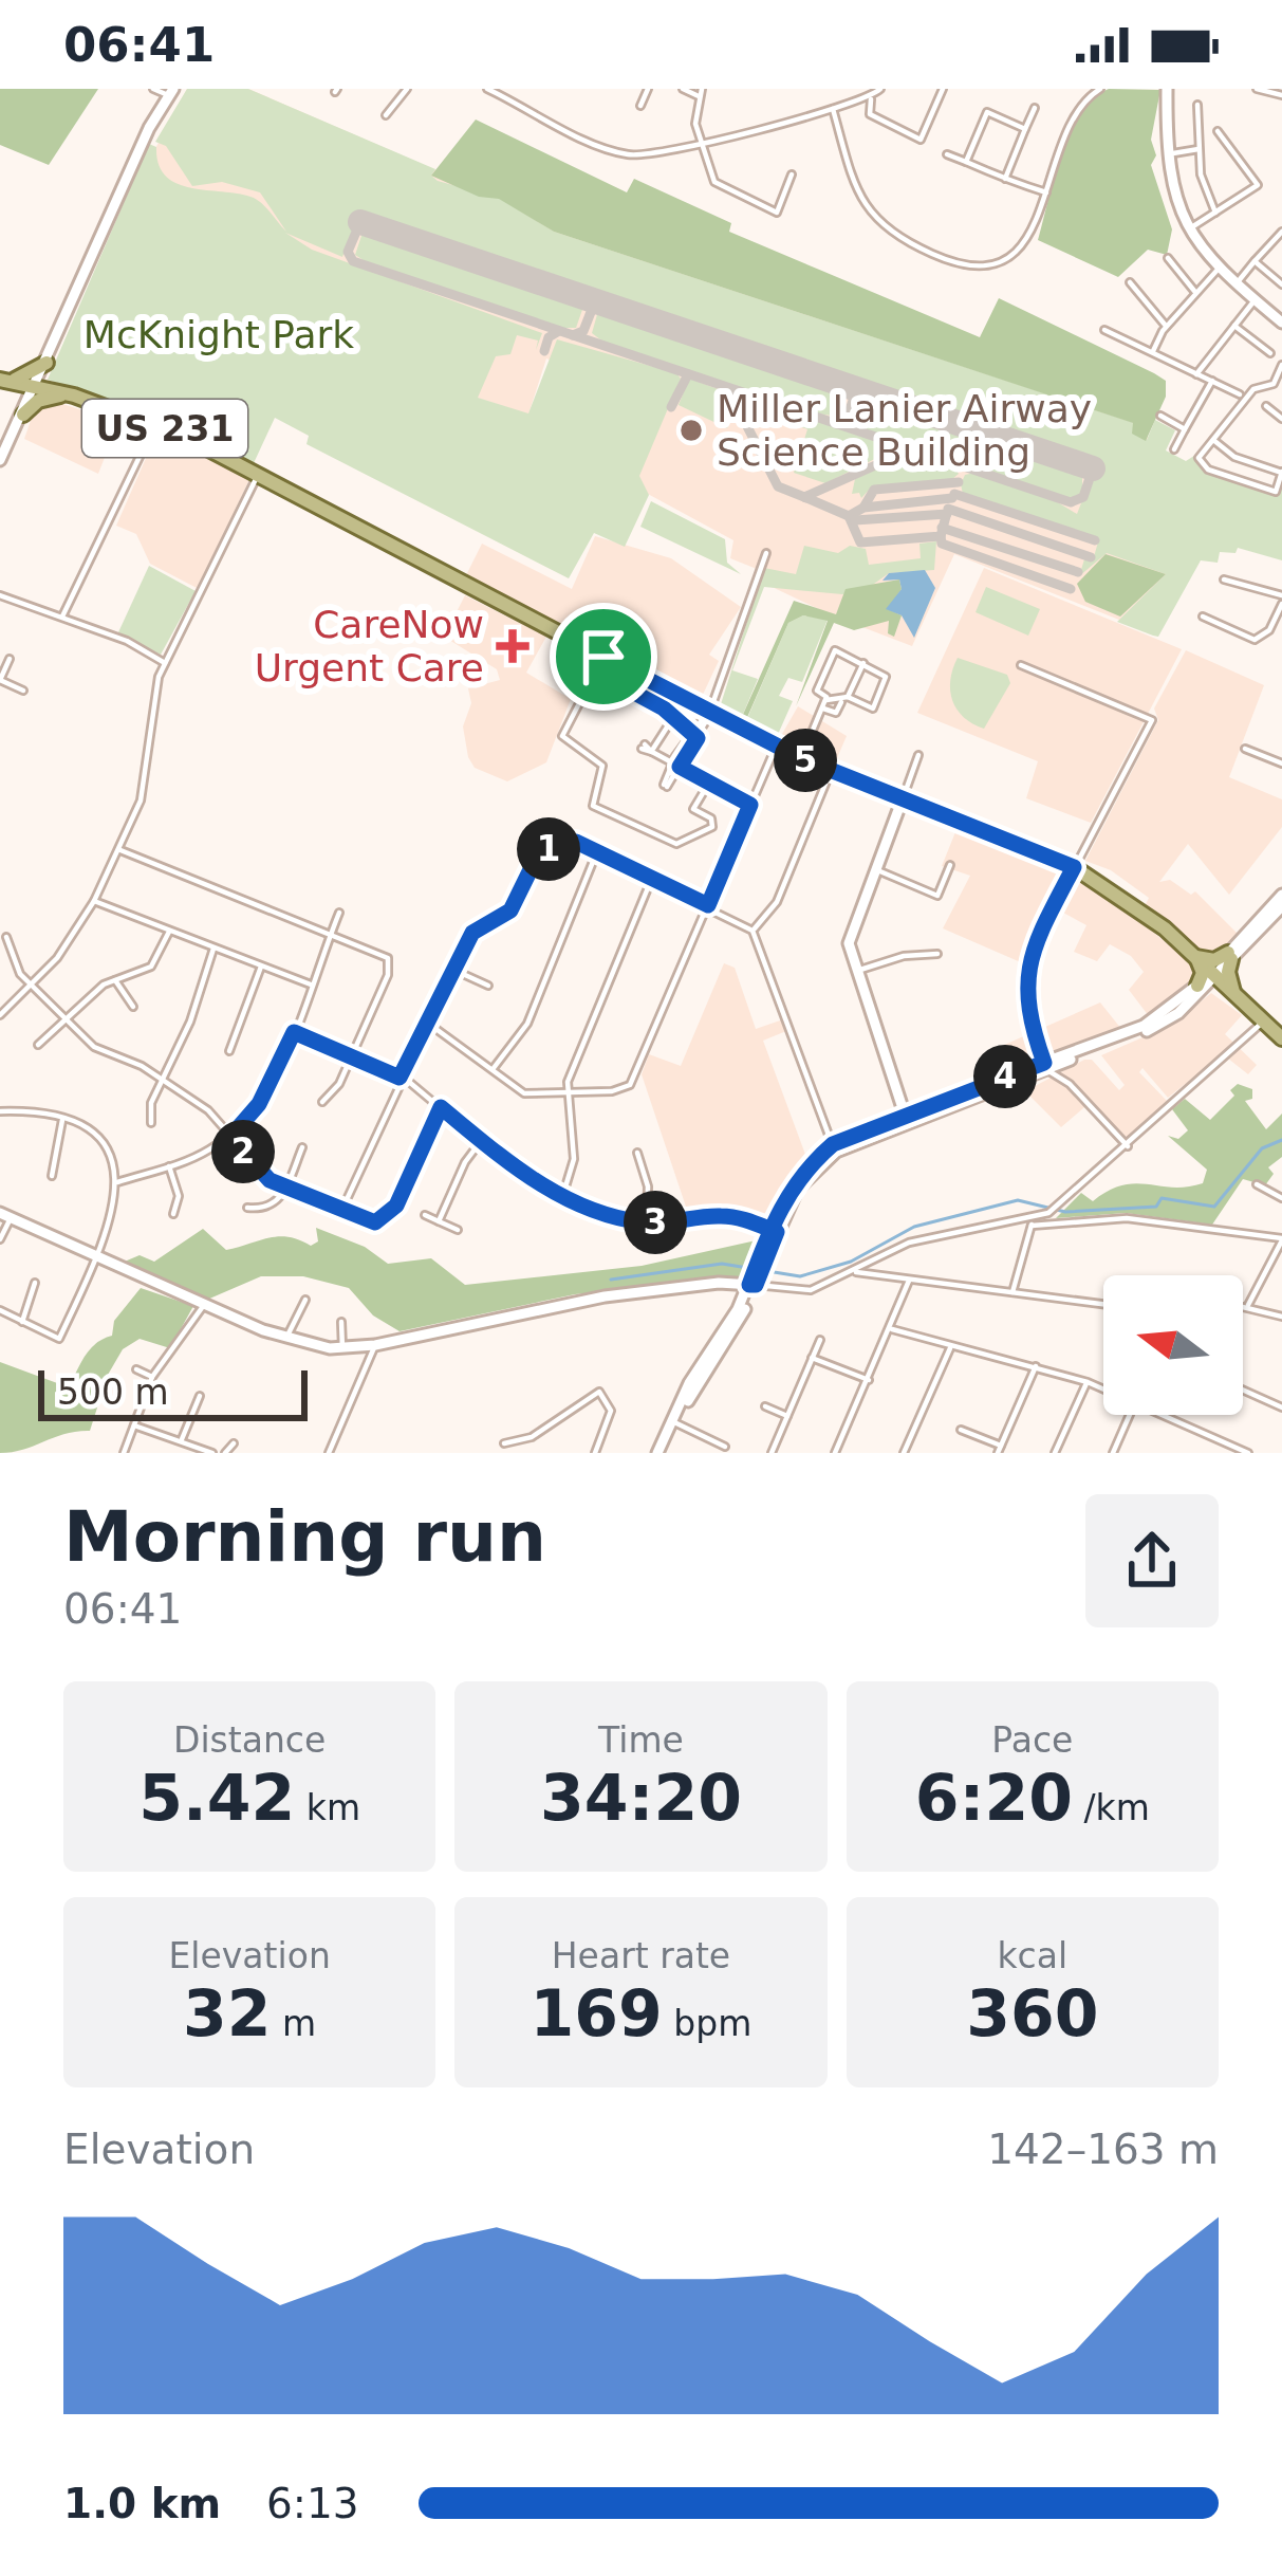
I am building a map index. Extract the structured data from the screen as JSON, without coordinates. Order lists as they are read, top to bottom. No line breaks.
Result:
{"streets":{"main road":["US 231"]},"parks":["McKnight Park"],"places":{"other":["Miller Lanier Airway Science Building"],"health":["CareNow Urgent Care"]},"scale_bar":"500 m","north":"left","page":{"status":"06:41","pins":["5","1","4","2","3"],"scale":"500 m","heading":["Morning run","06:41"],"stats":[["Distance","5.42 km"],["Time","34:20"],["Pace","6:20 /km"],["Elevation","32 m"],["Heart rate","169 bpm"],["kcal","360"]],"chart":["Elevation","142–163 m"],"list":[{"name":"1.0 km","note":"6:13"}]}}
